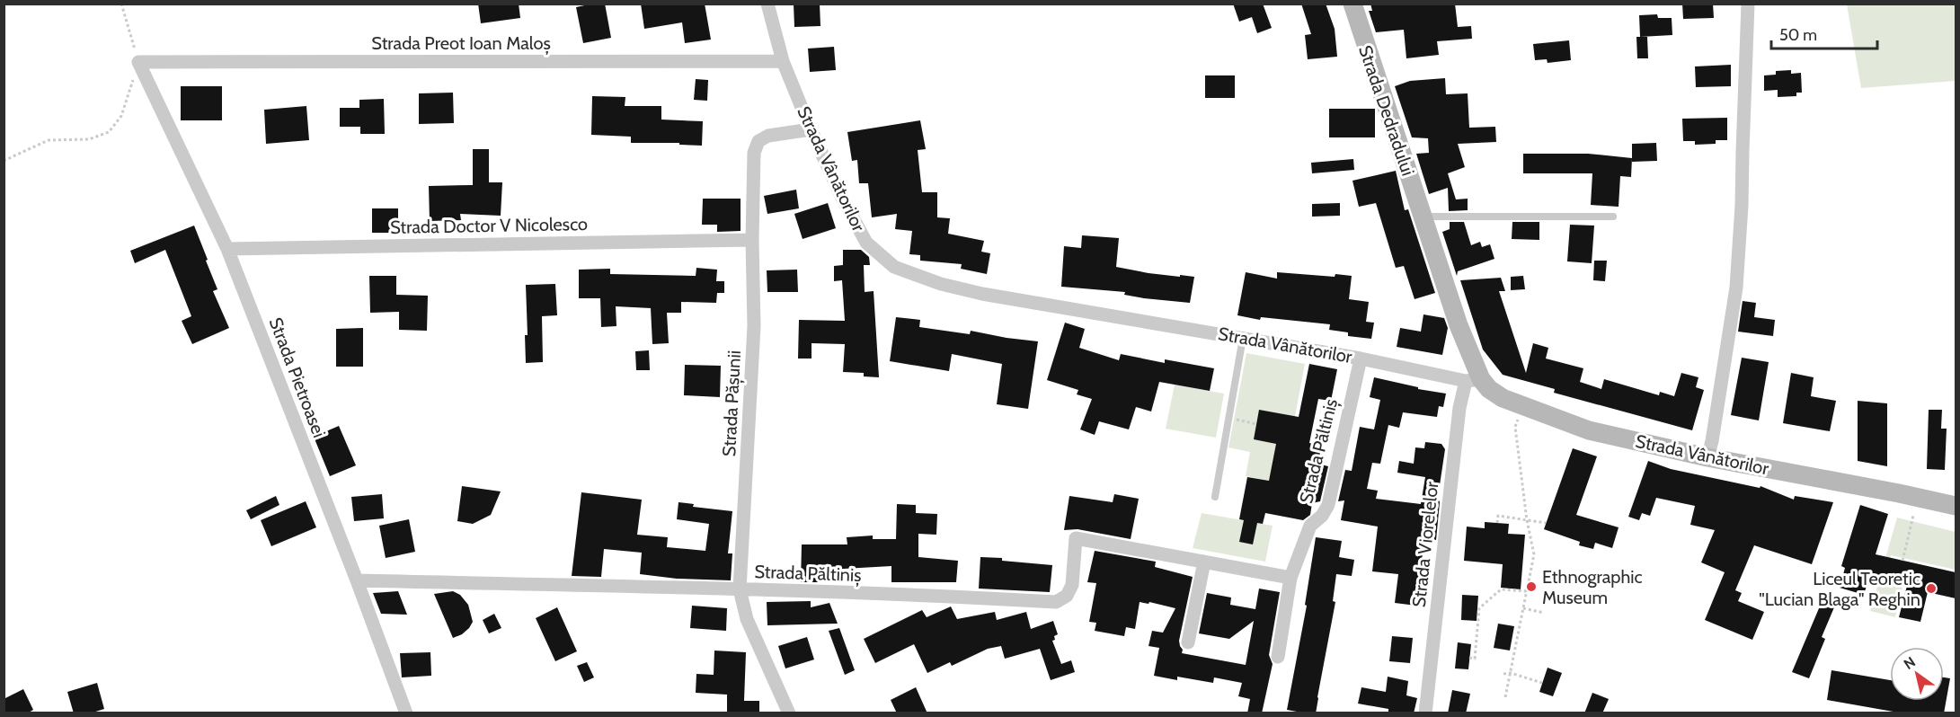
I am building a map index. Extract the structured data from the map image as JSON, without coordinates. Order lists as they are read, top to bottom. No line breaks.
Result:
{"streets":{"main road":["Strada Dedradului","Strada Vânătorilor"],"street":["Strada Preot Ioan Maloș","Strada Doctor V Nicolesco","Strada Pietroasei","Strada Pășunii","Strada Păltiniș","Strada Viorelelor"]},"crossings":[["Strada Preot Ioan Maloș","Strada Vânătorilor"],["Strada Preot Ioan Maloș","Strada Pietroasei"],["Strada Dedradului","Strada Vânătorilor"],["Strada Dedradului","Strada Viorelelor"],["Strada Vânătorilor","Strada Pășunii"],["Strada Vânătorilor","Strada Păltiniș"],["Strada Vânătorilor","Strada Viorelelor"],["Strada Doctor V Nicolesco","Strada Pietroasei"],["Strada Doctor V Nicolesco","Strada Pășunii"],["Strada Pietroasei","Strada Păltiniș"],["Strada Pășunii","Strada Păltiniș"]],"places":["Ethnographic Museum","Liceul Teoretic \"Lucian Blaga\" Reghin"],"scale_bar":"50 m","north":"top left"}
